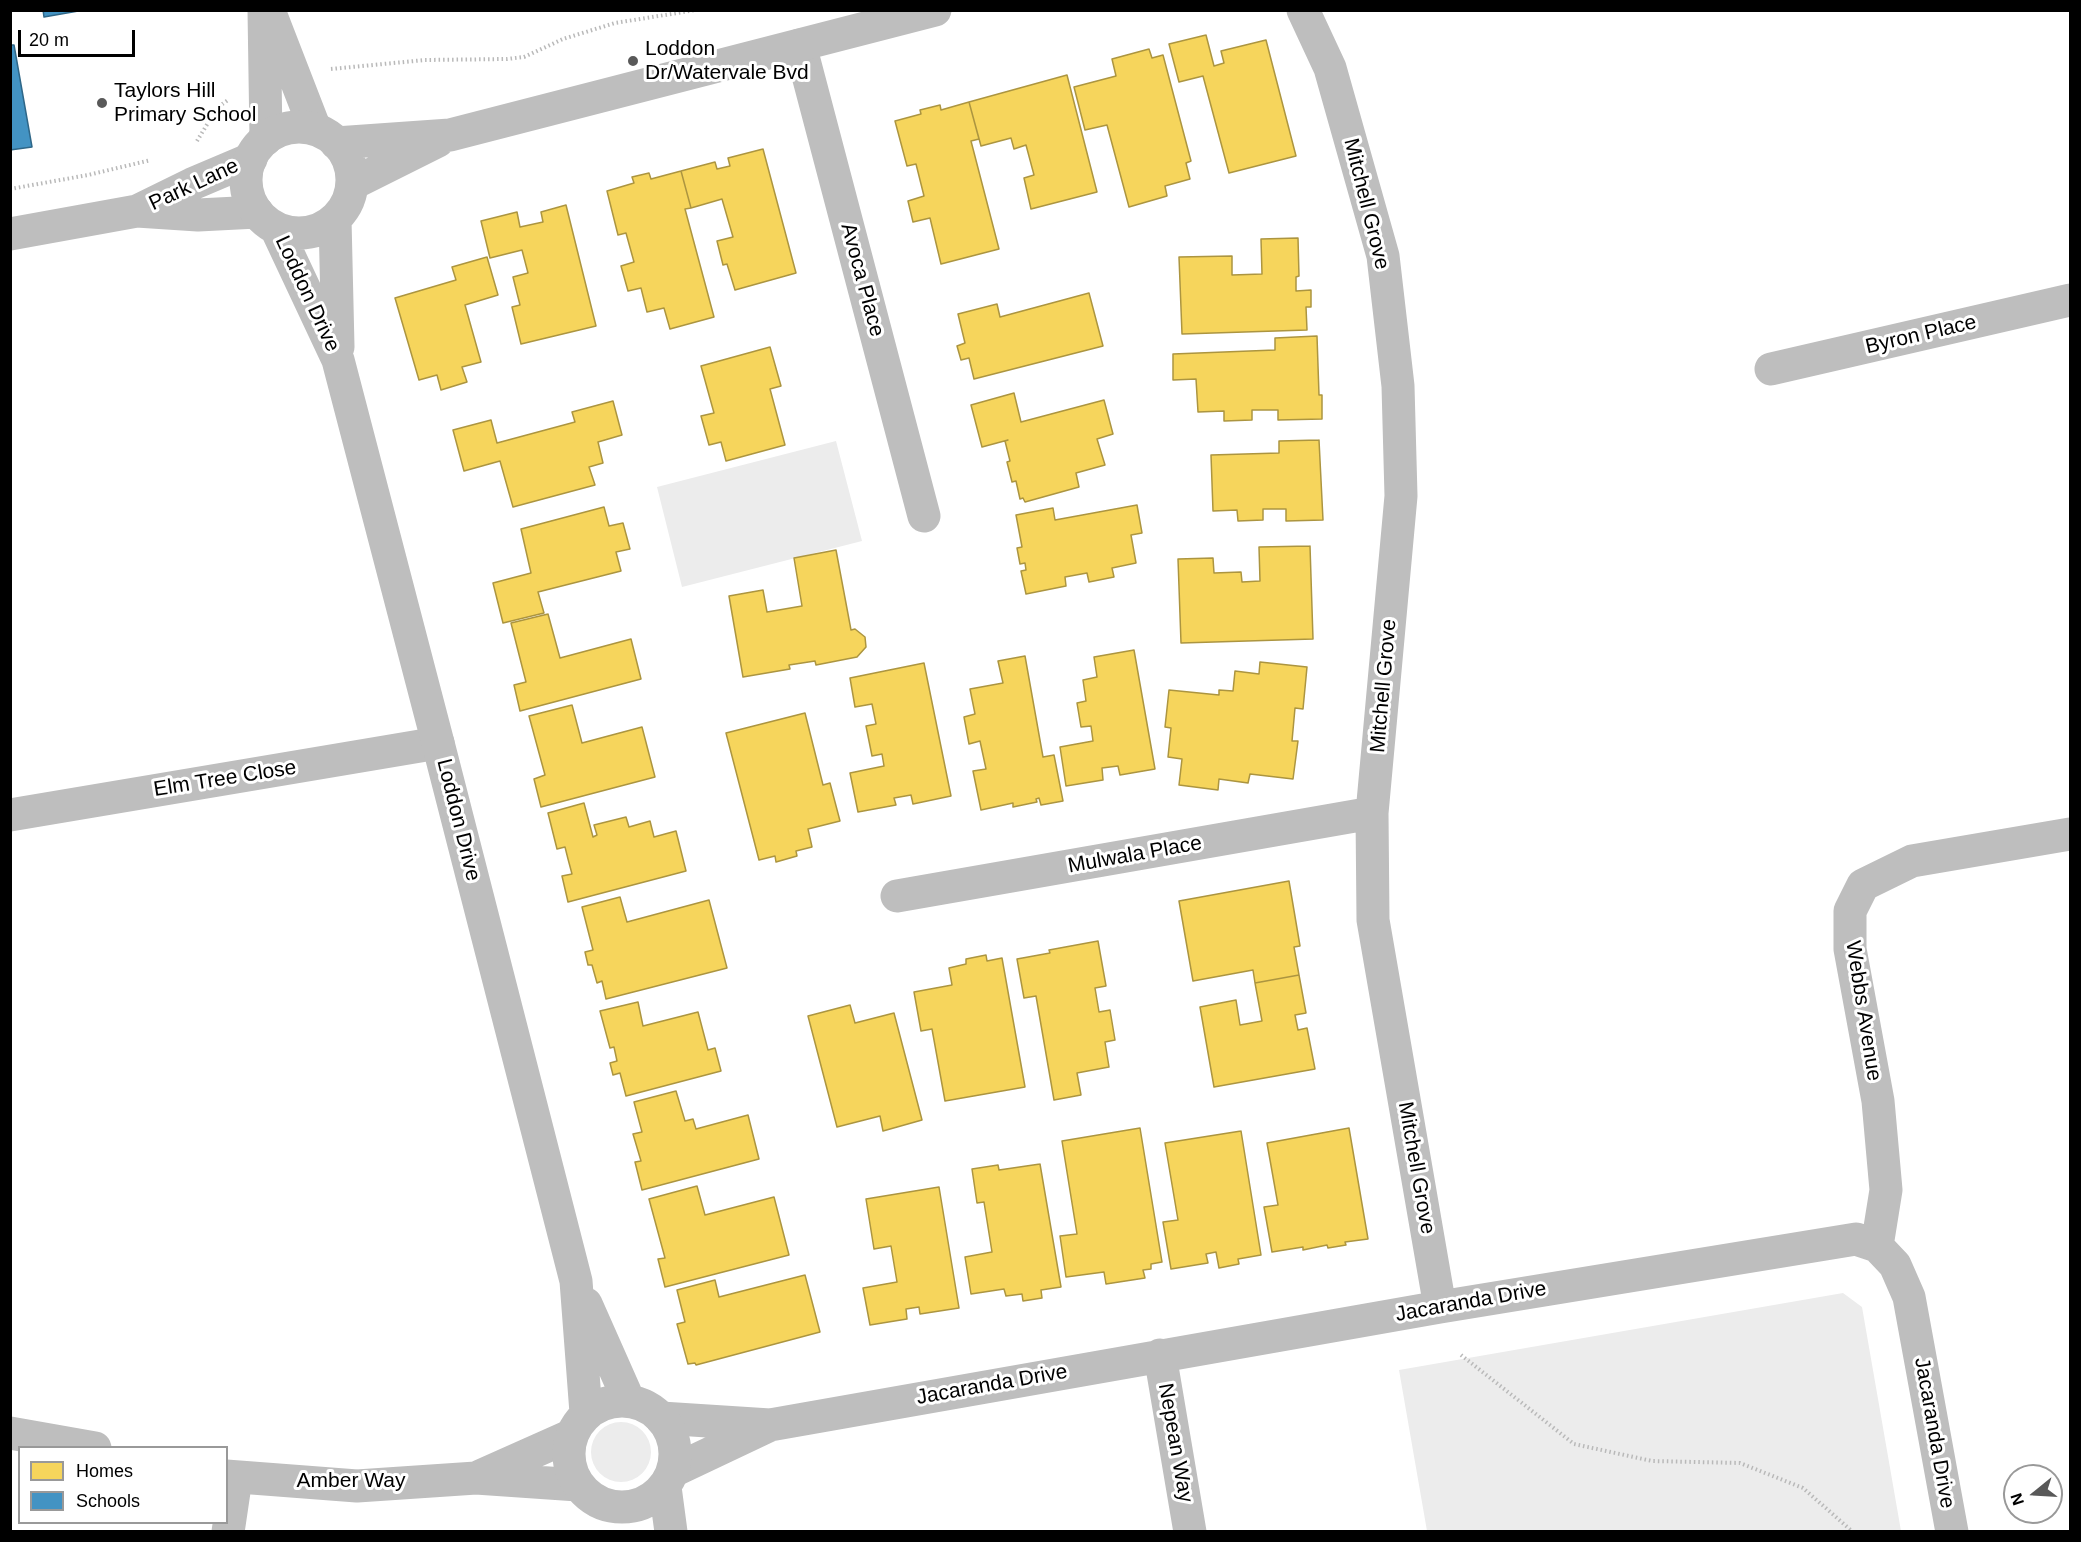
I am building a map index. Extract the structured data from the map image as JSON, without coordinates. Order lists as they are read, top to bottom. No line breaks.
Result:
{"streets":{"street":["Park Lane","Mitchell Grove","Avoca Place","Loddon Drive","Byron Place","Elm Tree Close","Mulwala Place","Webbs Avenue","Jacaranda Drive","Nepean Way","Amber Way"]},"crossings":[["Park Lane","Loddon Drive"],["Mitchell Grove","Mulwala Place"],["Mitchell Grove","Jacaranda Drive"],["Loddon Drive","Elm Tree Close"],["Loddon Drive","Jacaranda Drive"],["Loddon Drive","Amber Way"],["Webbs Avenue","Jacaranda Drive"],["Jacaranda Drive","Nepean Way"],["Jacaranda Drive","Amber Way"]],"places":["Loddon Dr/Watervale Bvd","Taylors Hill Primary School"],"legend":["Homes","Schools"],"scale_bar":"20 m","north":"left"}
